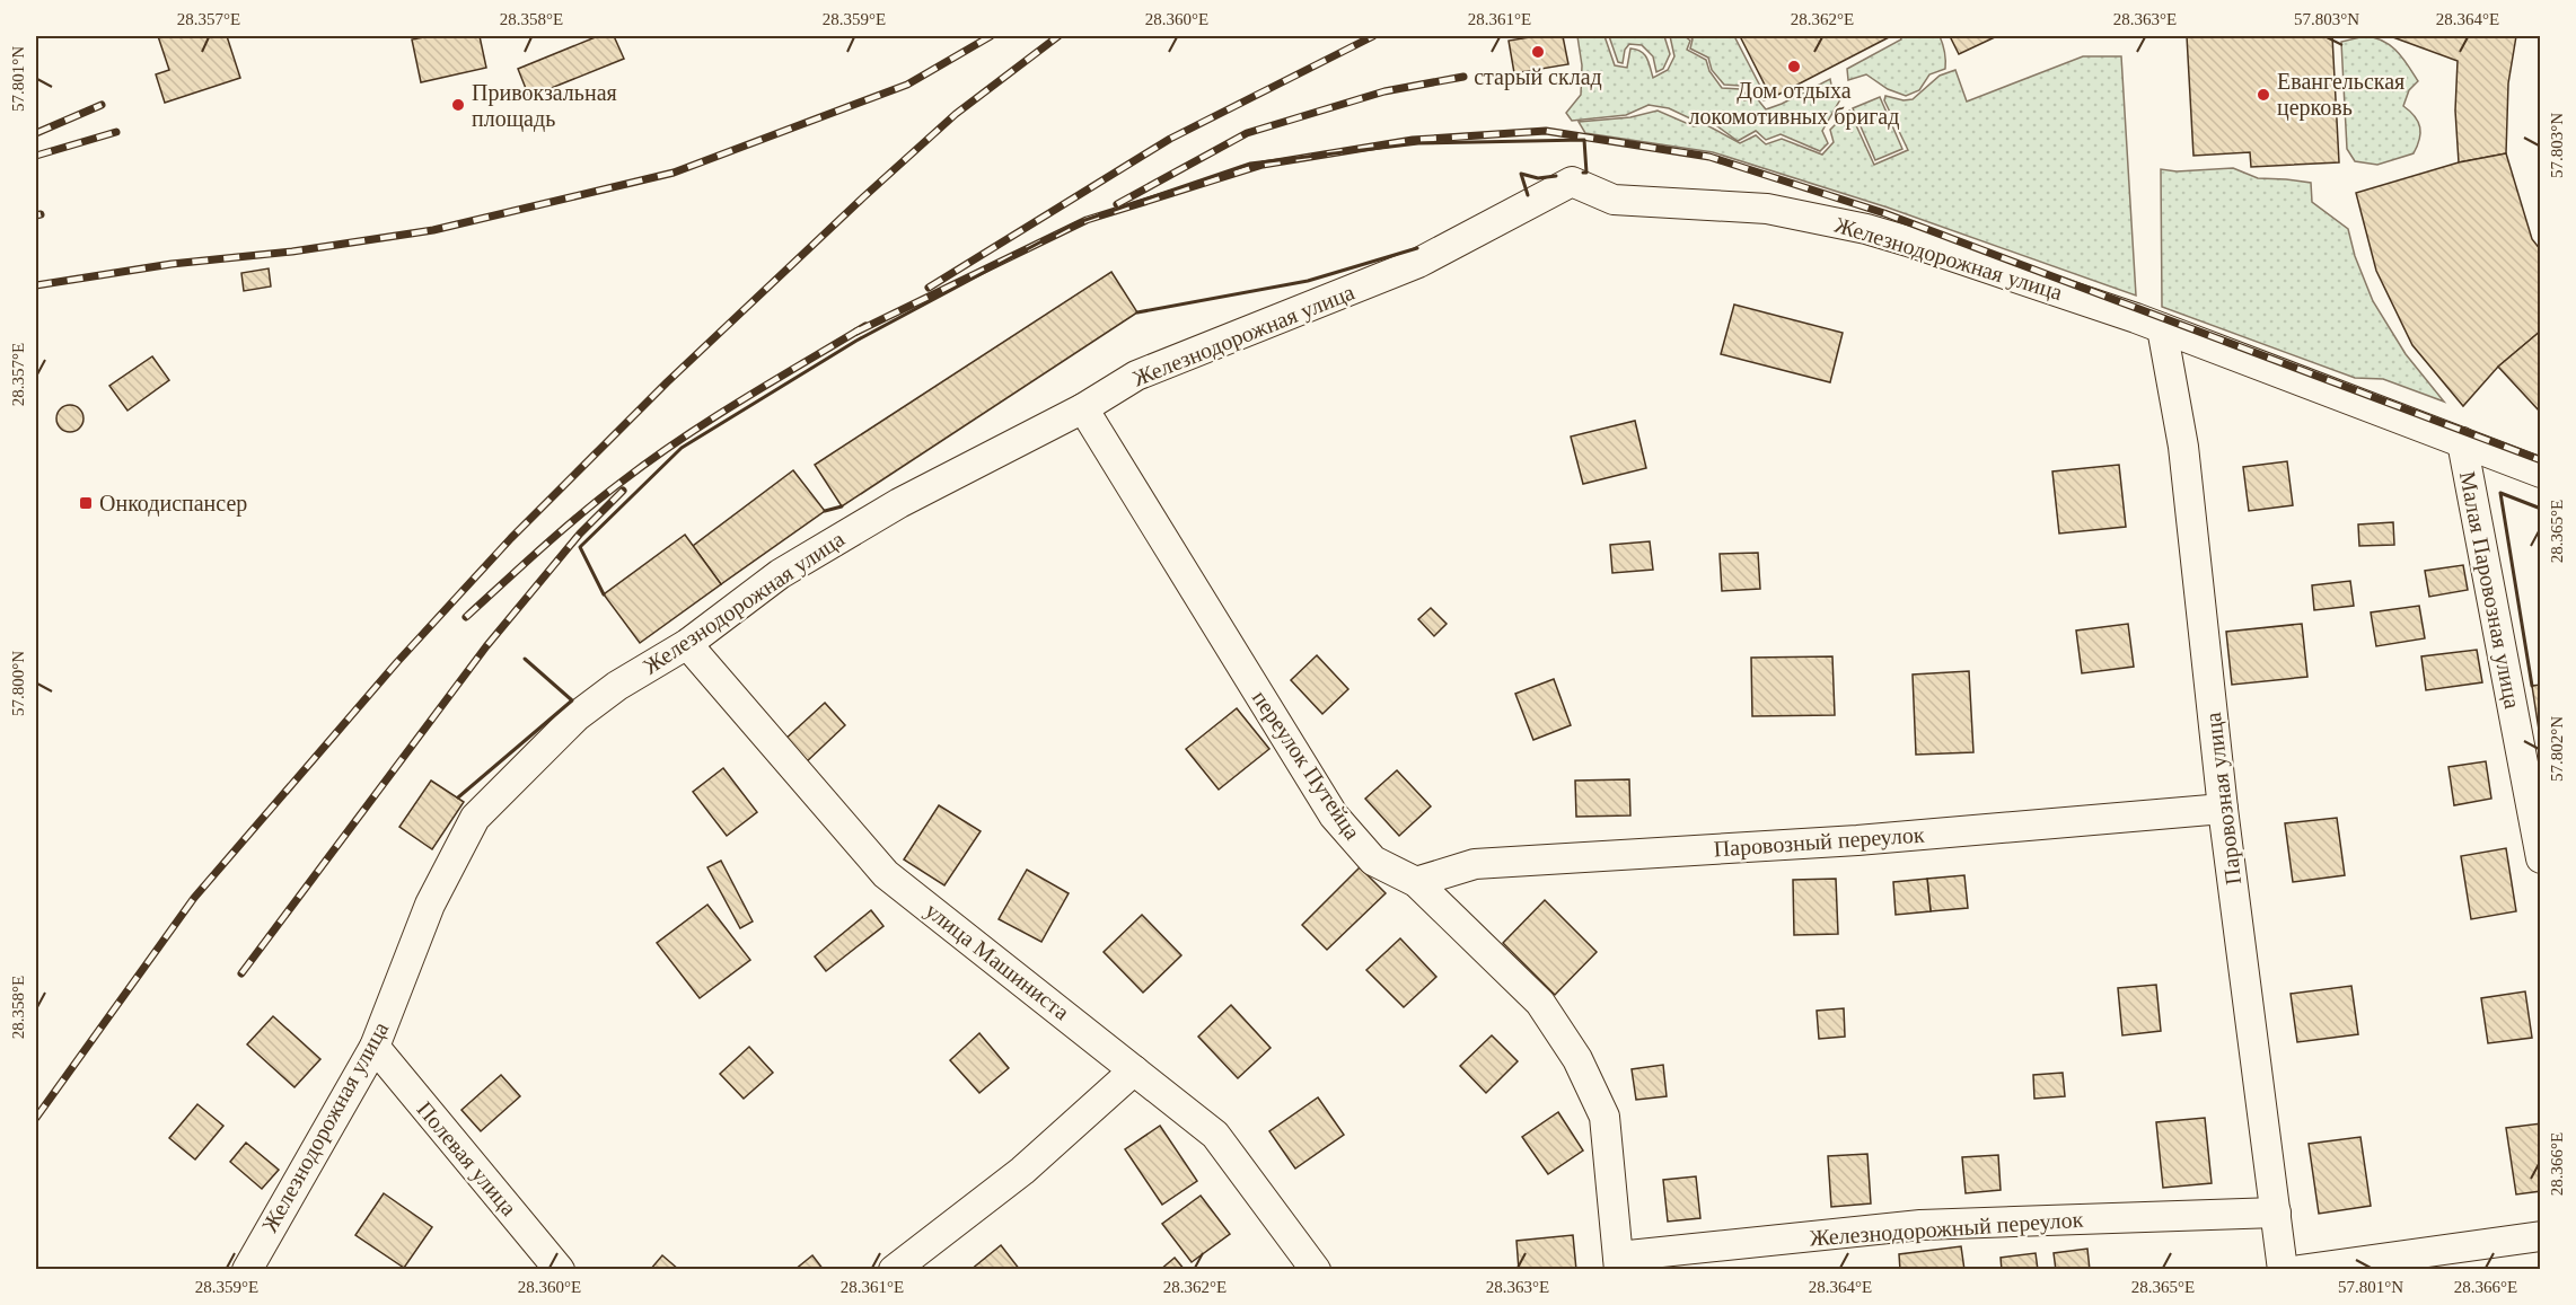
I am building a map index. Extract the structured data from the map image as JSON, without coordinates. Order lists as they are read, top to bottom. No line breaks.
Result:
{"streets":{"street":["Железнодорожная улица","Малая Паровозная улица","переулок Путейца","Паровозная улица","Паровозный переулок","улица Машиниста","Полевая улица","Железнодорожный переулок"]},"crossings":[["Железнодорожная улица","Малая Паровозная улица"],["Железнодорожная улица","переулок Путейца"],["Железнодорожная улица","Паровозная улица"],["Железнодорожная улица","улица Машиниста"],["Железнодорожная улица","Полевая улица"],["переулок Путейца","Паровозный переулок"],["переулок Путейца","Железнодорожный переулок"],["Паровозная улица","Паровозный переулок"],["Паровозная улица","Железнодорожный переулок"]],"places":{"other":["старый склад","Дом отдыха локомотивных бригад","Евангельская церковь","Привокзальная площадь"],"transit":["Онкодиспансер"]},"coordinates":["28.357°E","28.358°E","28.359°E","28.360°E","28.361°E","28.362°E","28.363°E","57.803°N","28.364°E","57.801°N","28.365°E","57.800°N","57.802°N","28.366°E"]}
